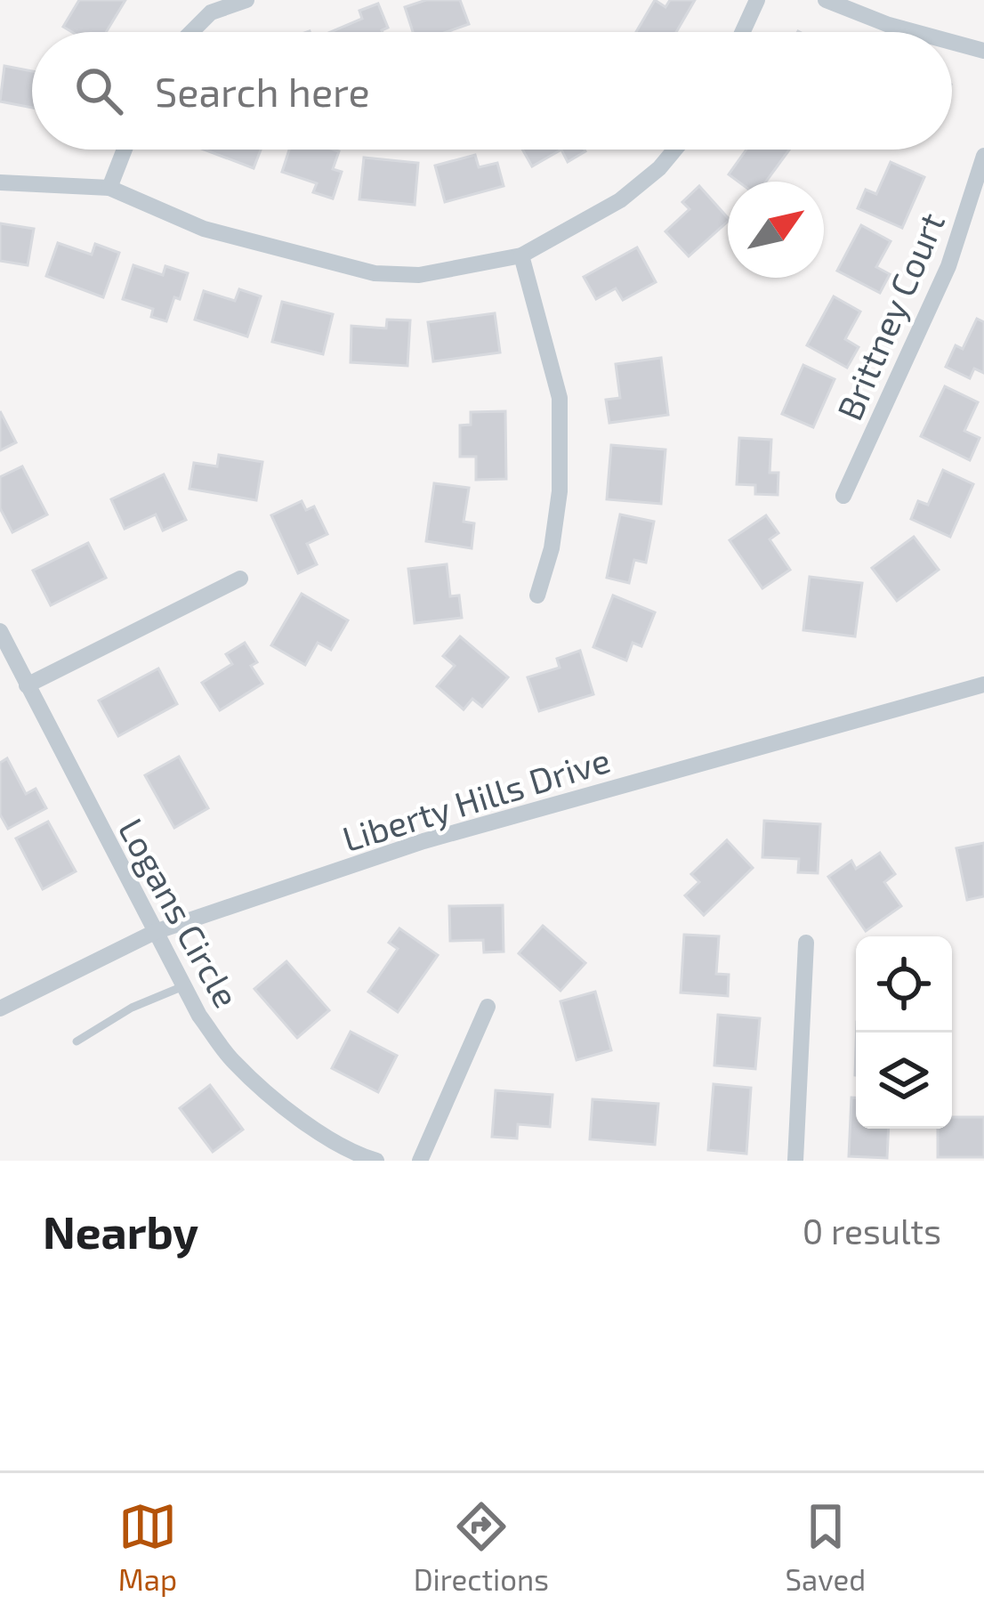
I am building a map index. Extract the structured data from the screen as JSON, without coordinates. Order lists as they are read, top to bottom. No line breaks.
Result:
{"streets":{"street":["Brittney Court","Liberty Hills Drive","Logans Circle"]},"crossings":[["Liberty Hills Drive","Logans Circle"]],"north":"top right","page":{"search":"Search here","heading":["Nearby","0 results"],"nav":["Map","Directions","Saved"]}}
